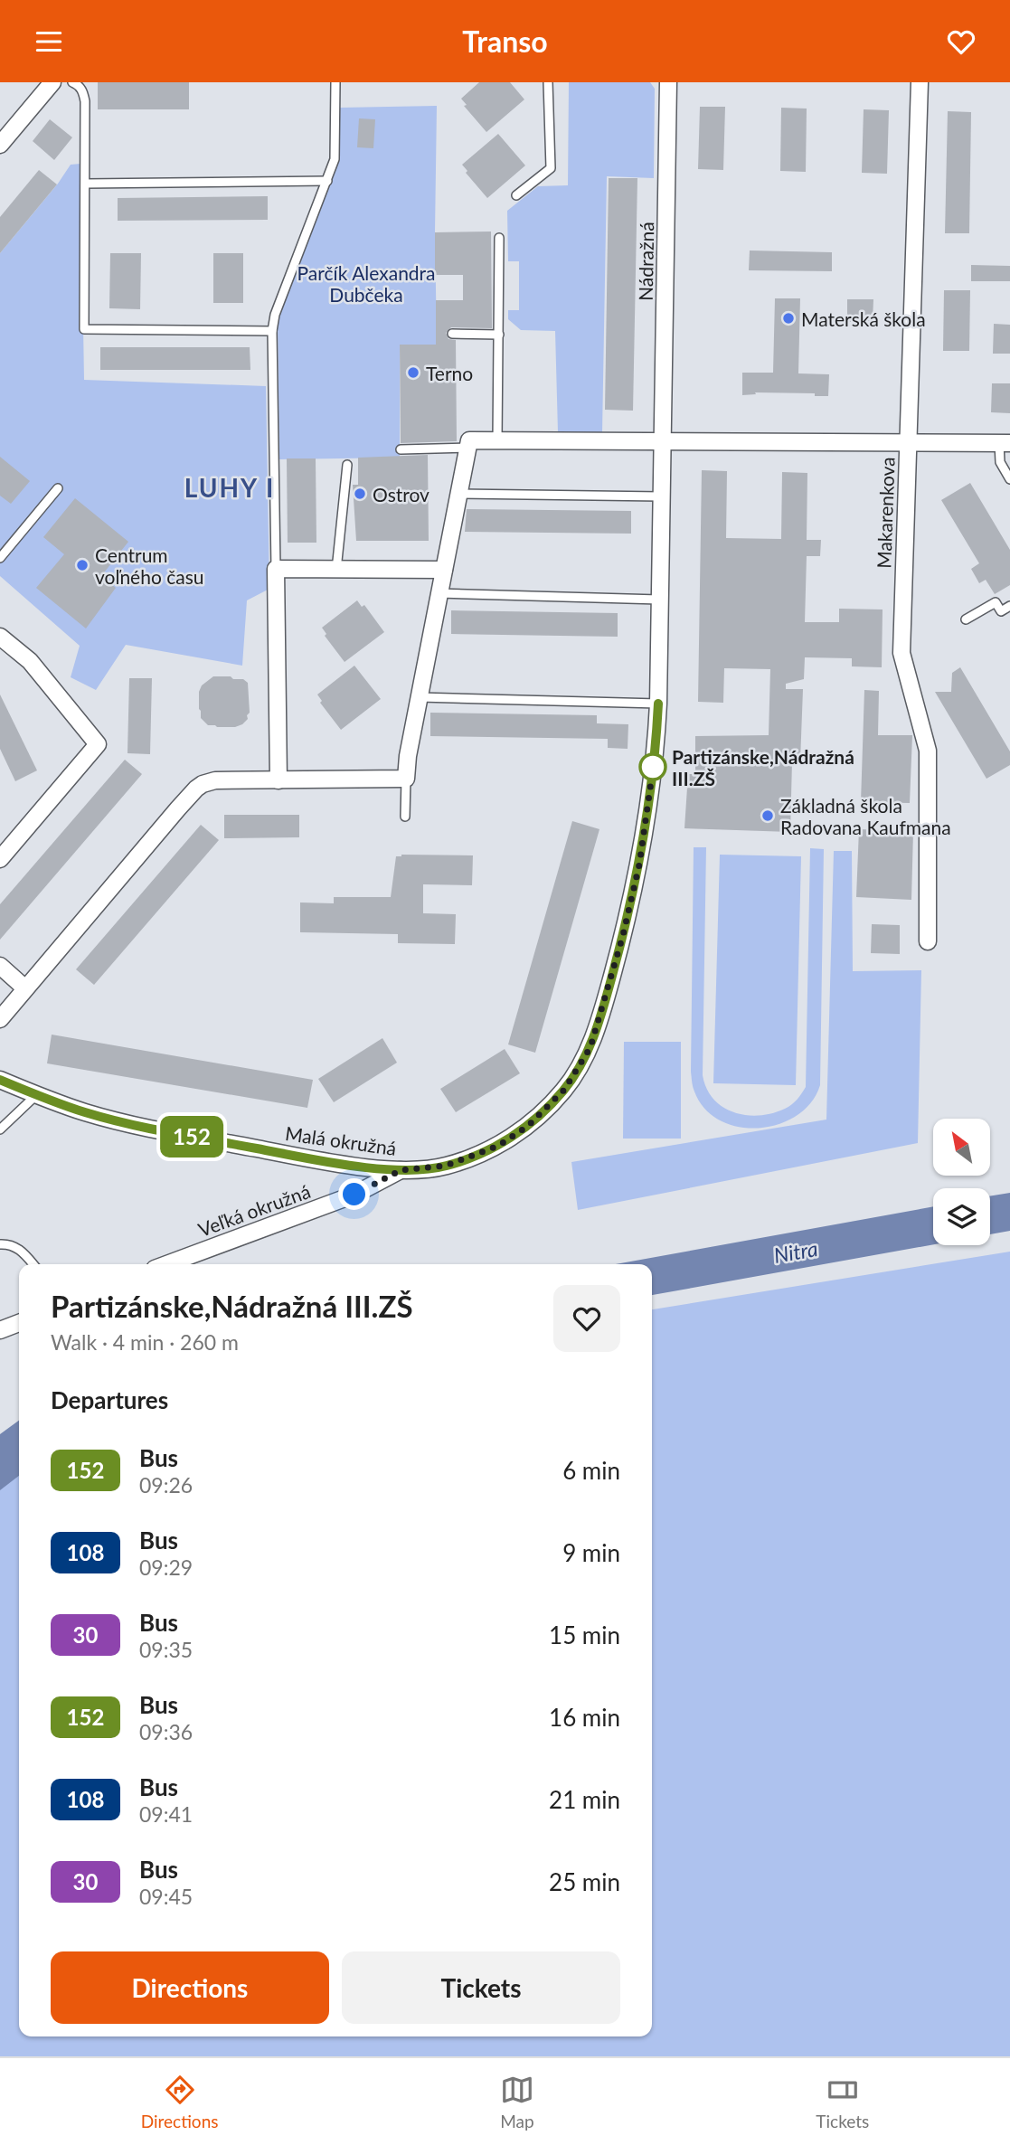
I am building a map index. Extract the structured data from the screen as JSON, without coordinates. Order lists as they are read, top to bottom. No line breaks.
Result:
{"streets":{"street":["Nádražná","Makarenkova","Malá okružná","Veľká okružná"]},"crossings":[["Nádražná","Malá okružná"],["Malá okružná","Veľká okružná"]],"districts":["LUHY I"],"water":["Nitra"],"parks":["Parčík Alexandra Dubčeka"],"places":["Materská škola","Terno","Ostrov","Centrum voľného času","Partizánske,Nádražná III.ZŠ","Základná škola Radovana Kaufmana"],"lines":["bus line 152"],"north":"top left","page":{"header":"Transo","on_map":"152","heading":[["Partizánske,Nádražná III.ZŠ","Walk · 4 min · 260 m"],"Departures"],"list":[{"mark":"152","name":"Bus","note":"09:26","value":"6 min"},{"mark":"108","name":"Bus","note":"09:29","value":"9 min"},{"mark":"30","name":"Bus","note":"09:35","value":"15 min"},{"mark":"152","name":"Bus","note":"09:36","value":"16 min"},{"mark":"108","name":"Bus","note":"09:41","value":"21 min"},{"mark":"30","name":"Bus","note":"09:45","value":"25 min"}],"buttons":["Directions","Tickets"],"tabs":["Directions","Map","Tickets"]}}
